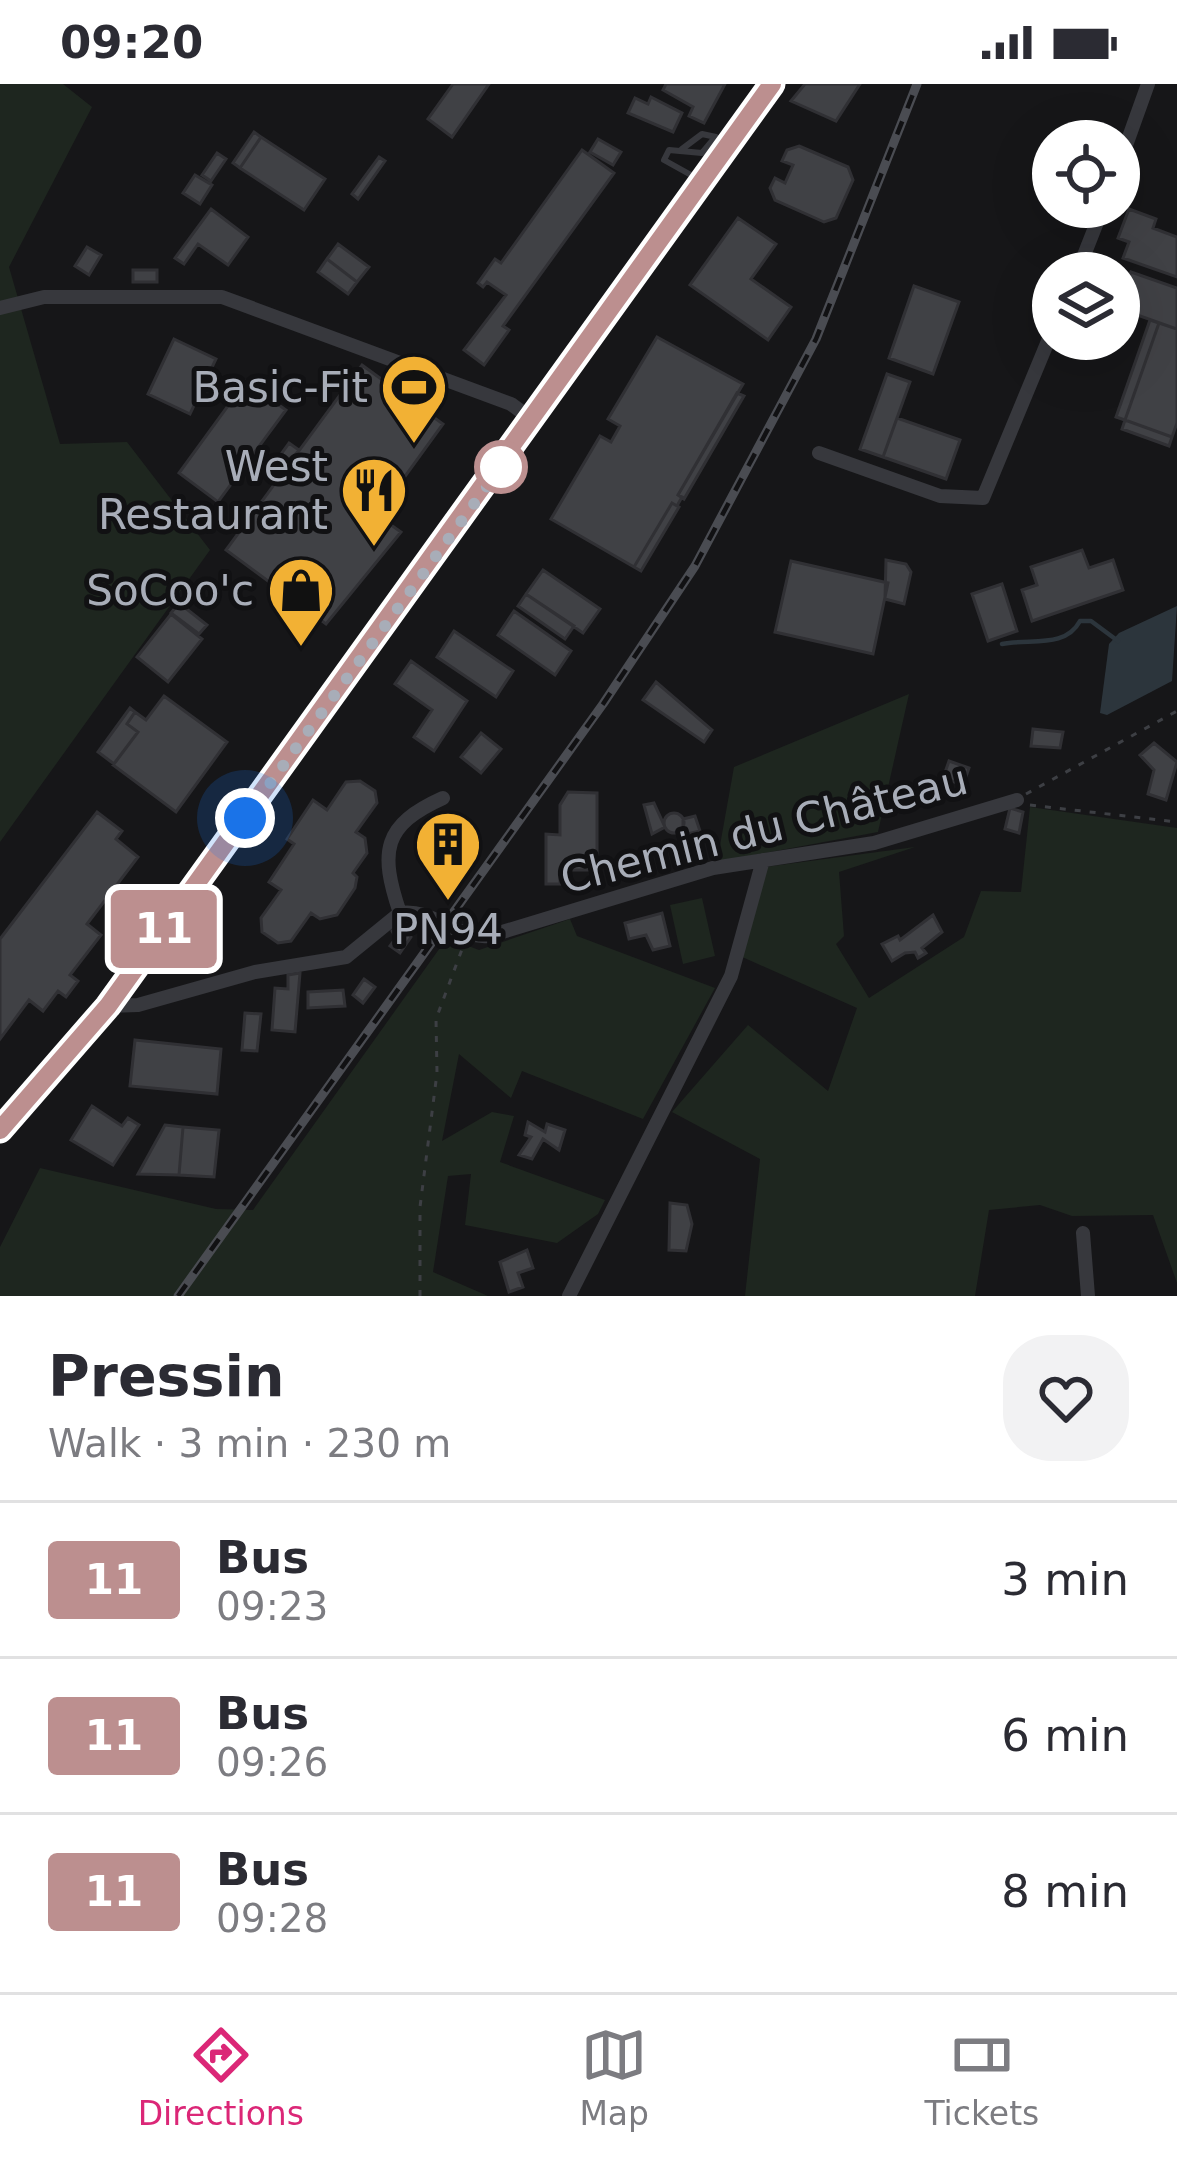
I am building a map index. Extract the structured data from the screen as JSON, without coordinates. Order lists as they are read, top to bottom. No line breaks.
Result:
{"streets":{"street":["Chemin du Château"]},"places":{"sports":["Basic-Fit"],"restaurant":["West Restaurant"],"shop":["SoCoo'c"],"building":["PN94"]},"lines":["bus line 11"],"page":{"status":"09:20","on_map":"11","heading":["Pressin","Walk · 3 min · 230 m"],"list":[{"mark":"11","name":"Bus","note":"09:23","value":"3 min"},{"mark":"11","name":"Bus","note":"09:26","value":"6 min"},{"mark":"11","name":"Bus","note":"09:28","value":"8 min"}],"tabs":["Directions","Map","Tickets"]}}
